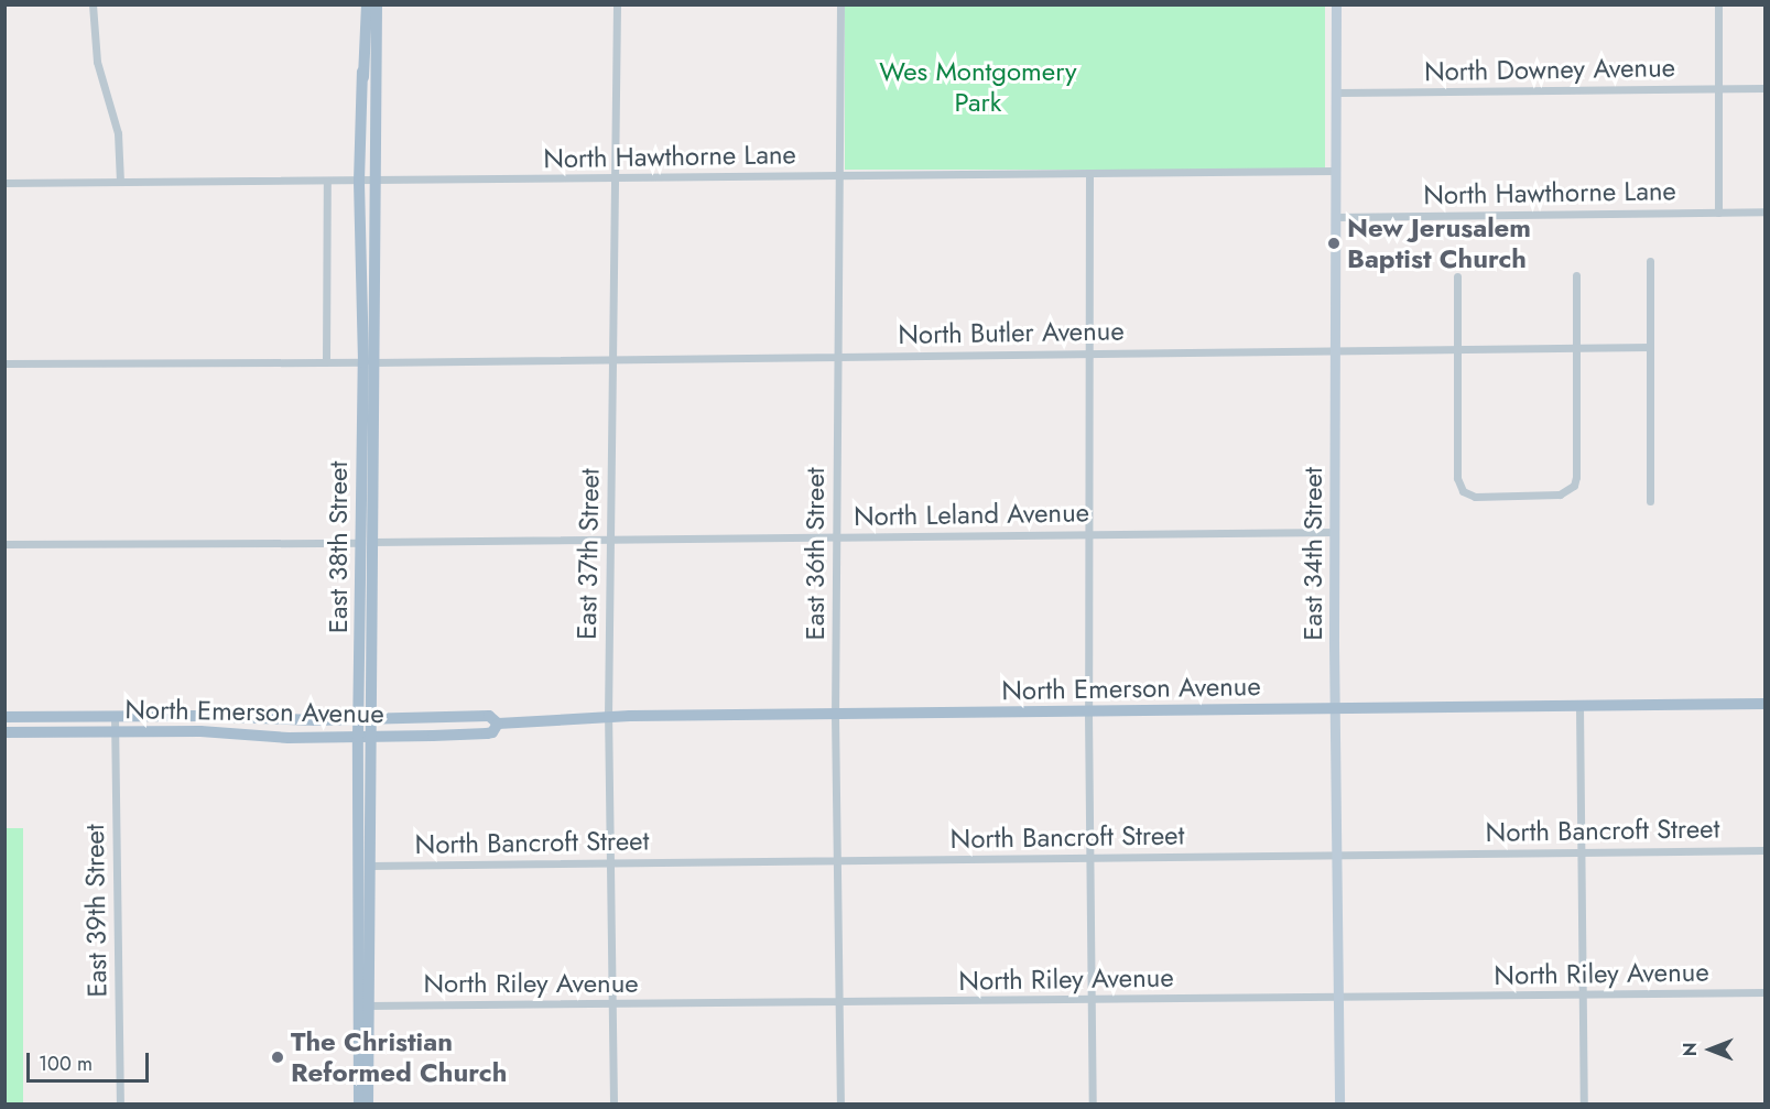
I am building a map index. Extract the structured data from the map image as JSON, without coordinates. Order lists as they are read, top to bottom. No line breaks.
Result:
{"streets":{"main road":["East 38th Street","East 34th Street","North Emerson Avenue"],"street":["North Downey Avenue","North Hawthorne Lane","North Butler Avenue","North Leland Avenue","East 37th Street","East 36th Street","North Bancroft Street","East 39th Street","North Riley Avenue"]},"crossings":[["North Downey Avenue","East 34th Street"],["North Hawthorne Lane","East 38th Street"],["North Hawthorne Lane","East 37th Street"],["North Hawthorne Lane","East 36th Street"],["North Hawthorne Lane","East 34th Street"],["North Butler Avenue","East 38th Street"],["North Butler Avenue","East 37th Street"],["North Butler Avenue","East 36th Street"],["North Butler Avenue","East 34th Street"],["North Leland Avenue","East 38th Street"],["North Leland Avenue","East 37th Street"],["North Leland Avenue","East 36th Street"],["North Leland Avenue","East 34th Street"],["East 38th Street","North Emerson Avenue"],["East 38th Street","North Bancroft Street"],["East 38th Street","North Riley Avenue"],["East 37th Street","North Emerson Avenue"],["East 37th Street","North Bancroft Street"],["East 37th Street","North Riley Avenue"],["East 36th Street","North Emerson Avenue"],["East 36th Street","North Bancroft Street"],["East 36th Street","North Riley Avenue"],["East 34th Street","North Emerson Avenue"],["East 34th Street","North Bancroft Street"],["East 34th Street","North Riley Avenue"],["North Emerson Avenue","East 39th Street"]],"parks":["Wes Montgomery Park"],"places":["New Jerusalem Baptist Church","The Christian Reformed Church"],"scale_bar":"100 m","north":"left"}
